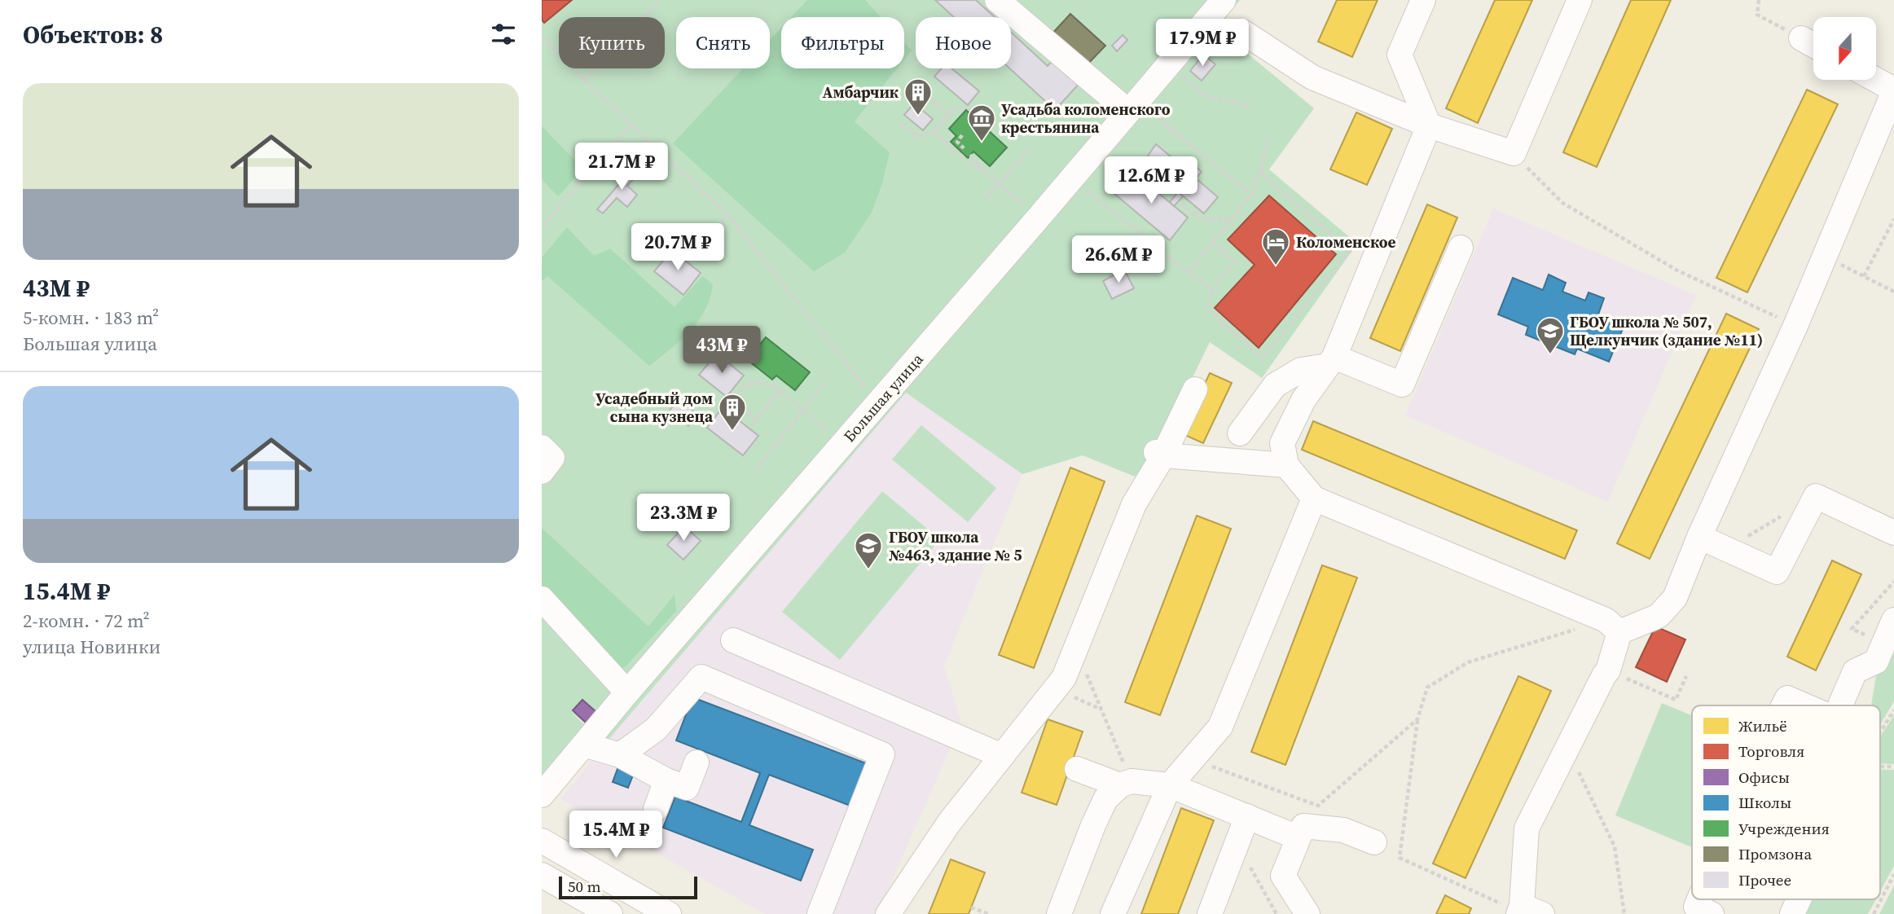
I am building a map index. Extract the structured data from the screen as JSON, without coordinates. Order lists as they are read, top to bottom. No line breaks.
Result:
{"streets":{"street":["Большая улица"]},"places":{"building":["Амбарчик","Усадебный дом сына кузнеца"],"museum":["Усадьба коломенского крестьянина"],"hotel":["Коломенское"],"school or university":["ГБОУ школа № 507, Щелкунчик (здание №11)","ГБОУ школа №463, здание № 5"]},"legend":["Жильё","Торговля","Офисы","Школы","Учреждения","Промзона","Прочее"],"scale_bar":"50 m","north":"bottom","page":{"heading":"Объектов: 8","chip":["Купить","Снять","Фильтры","Новое"],"price":["17.9M ₽","21.7M ₽","12.6M ₽","20.7M ₽","26.6M ₽","43M ₽","23.3M ₽","15.4M ₽"],"list":[{"name":"43M ₽","note":"5-комн. · 183 m² · Большая улица"},{"name":"15.4M ₽","note":"2-комн. · 72 m² · улица Новинки"}],"scale":"50 m"}}
